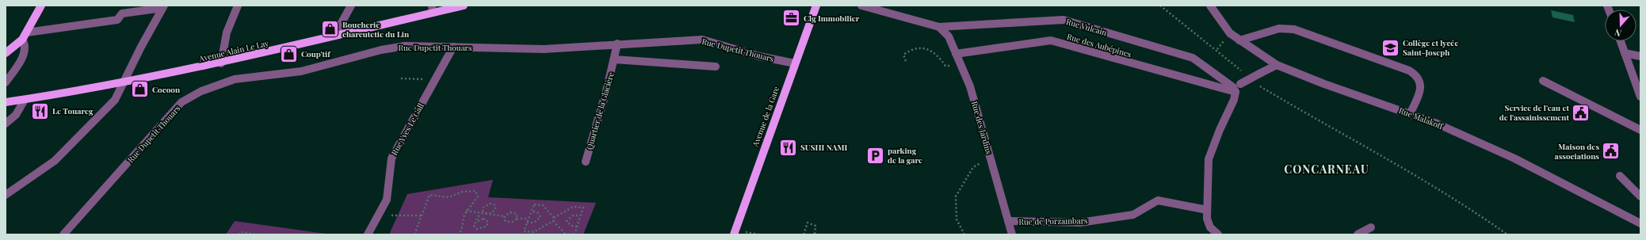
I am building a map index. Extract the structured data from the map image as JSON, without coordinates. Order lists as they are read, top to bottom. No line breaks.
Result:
{"streets":{"main road":["Avenue Alain Le Lay","Avenue de la Gare"],"street":["Rue Vulcain","Rue des Aubépines","Rue Dupetit Thouars","Quartier de la Glacière","Rue Malakoff","Rue des Jardins","Rue Yves Le Gall","Rue de Porzambars"]},"crossings":[["Rue Vulcain","Rue des Aubépines"],["Rue Vulcain","Rue des Jardins"],["Rue des Aubépines","Rue des Jardins"],["Rue Dupetit Thouars","Quartier de la Glacière"],["Rue Dupetit Thouars","Avenue de la Gare"],["Rue Dupetit Thouars","Rue Yves Le Gall"],["Rue des Jardins","Rue de Porzambars"]],"districts":["CONCARNEAU"],"places":{"office":["Clg Immobilier"],"shop":["Boucherie charcutetie du Lin","Coup'tif","Cocoon"],"school or university":["Collège et lycée Saint-Joseph"],"restaurant":["Le Touareg","SUSHI NAMI"],"public building":["Service de l'eau et de l'assainissement","Maison des associations"],"parking":["parking de la gare"]},"north":"bottom"}
